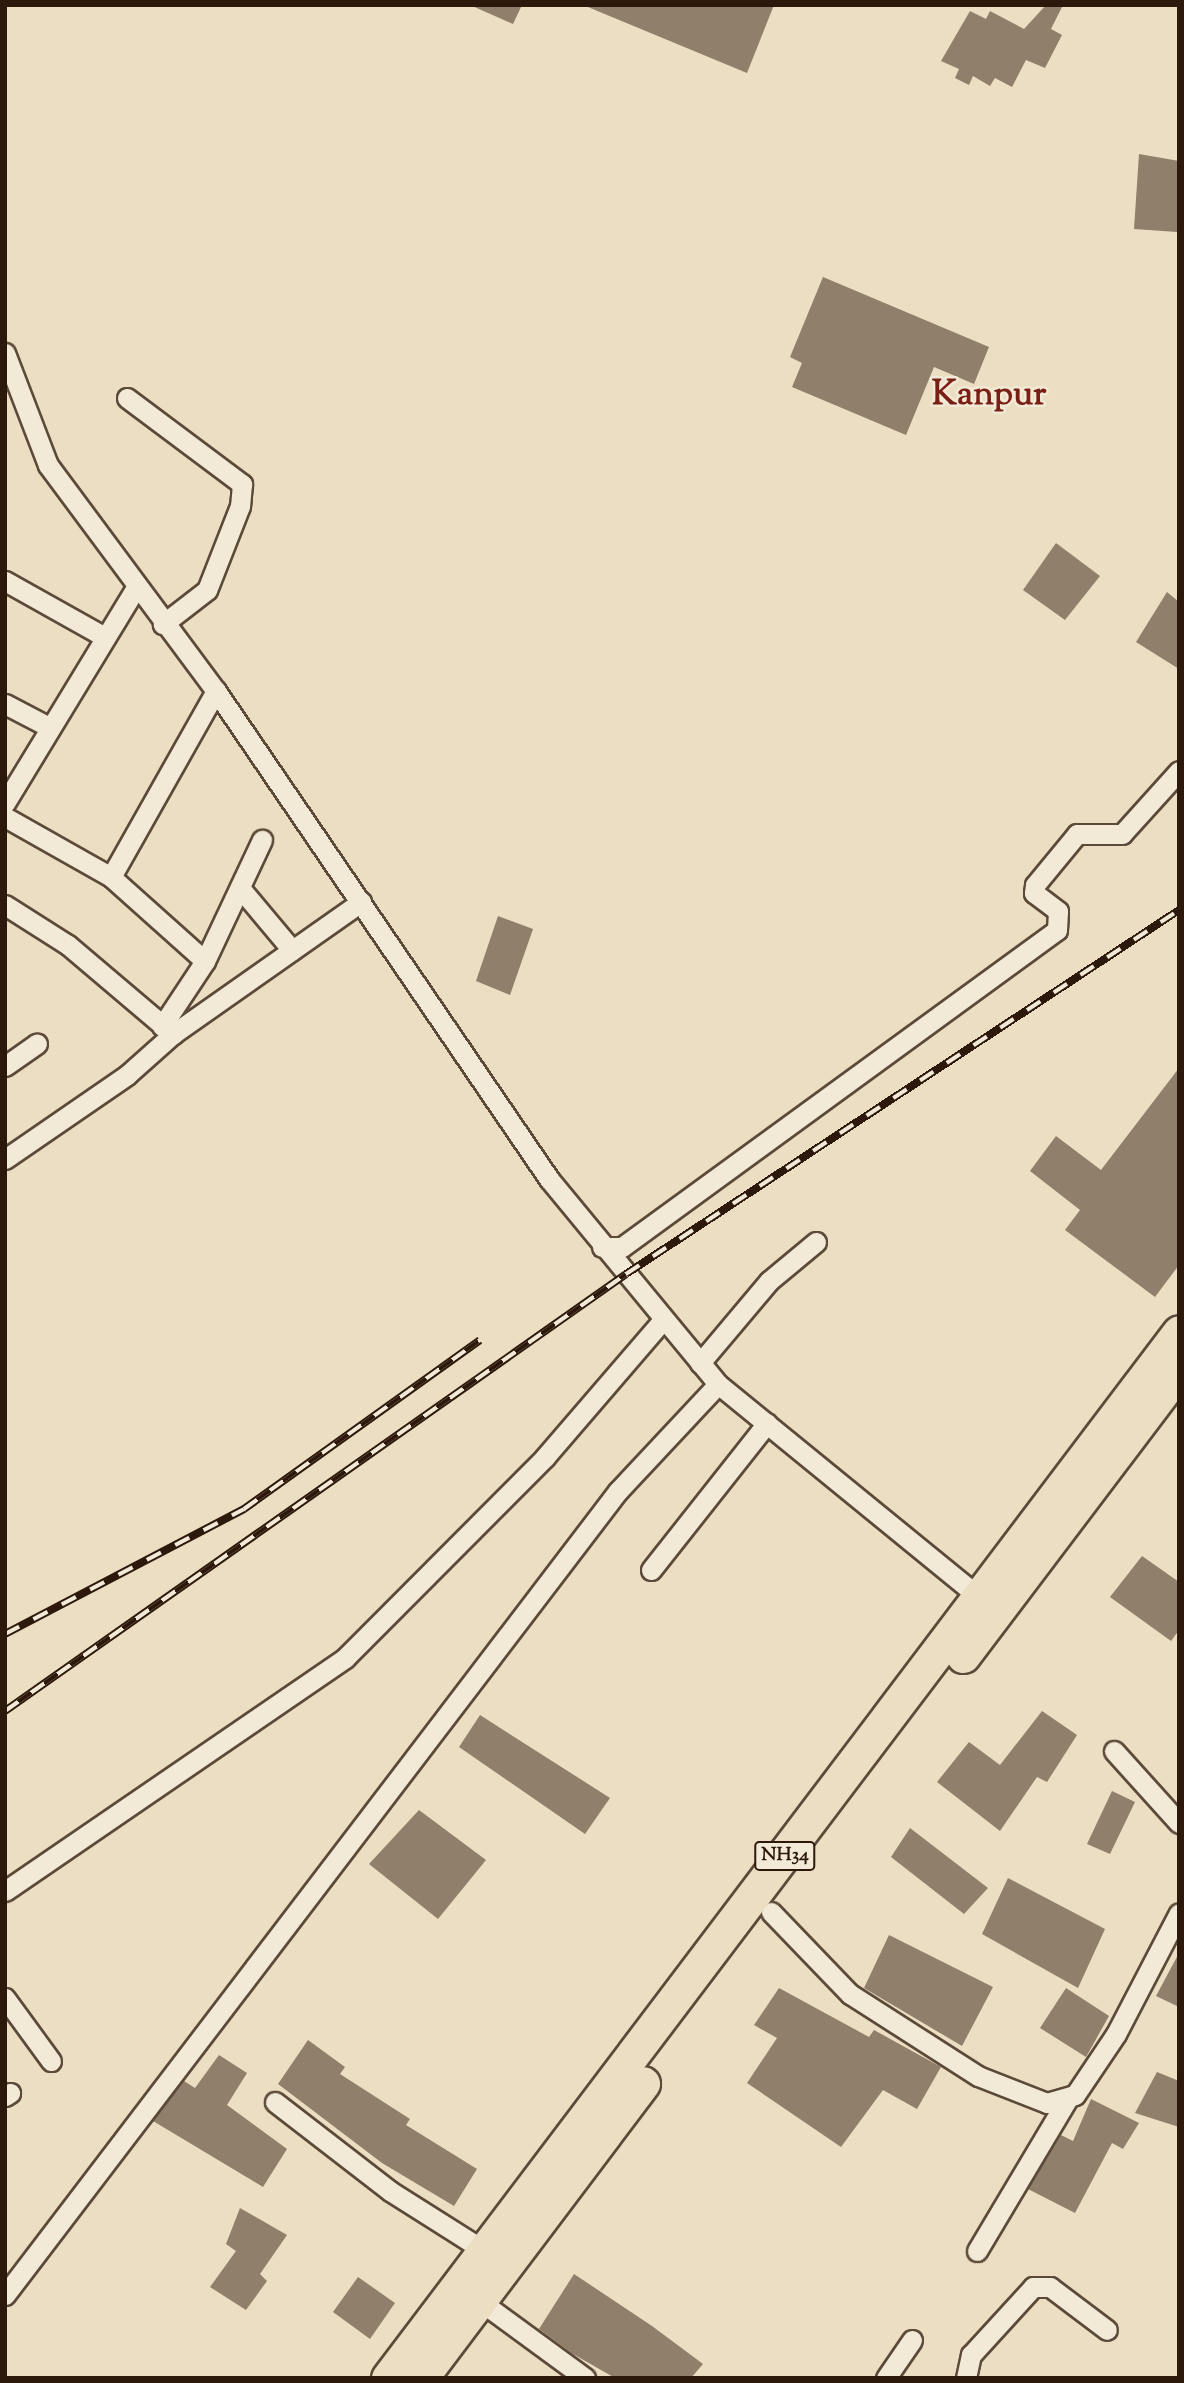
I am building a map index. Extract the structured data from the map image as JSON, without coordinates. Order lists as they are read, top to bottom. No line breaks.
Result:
{"streets":{"highway":["NH34"]},"districts":["Kanpur"]}
